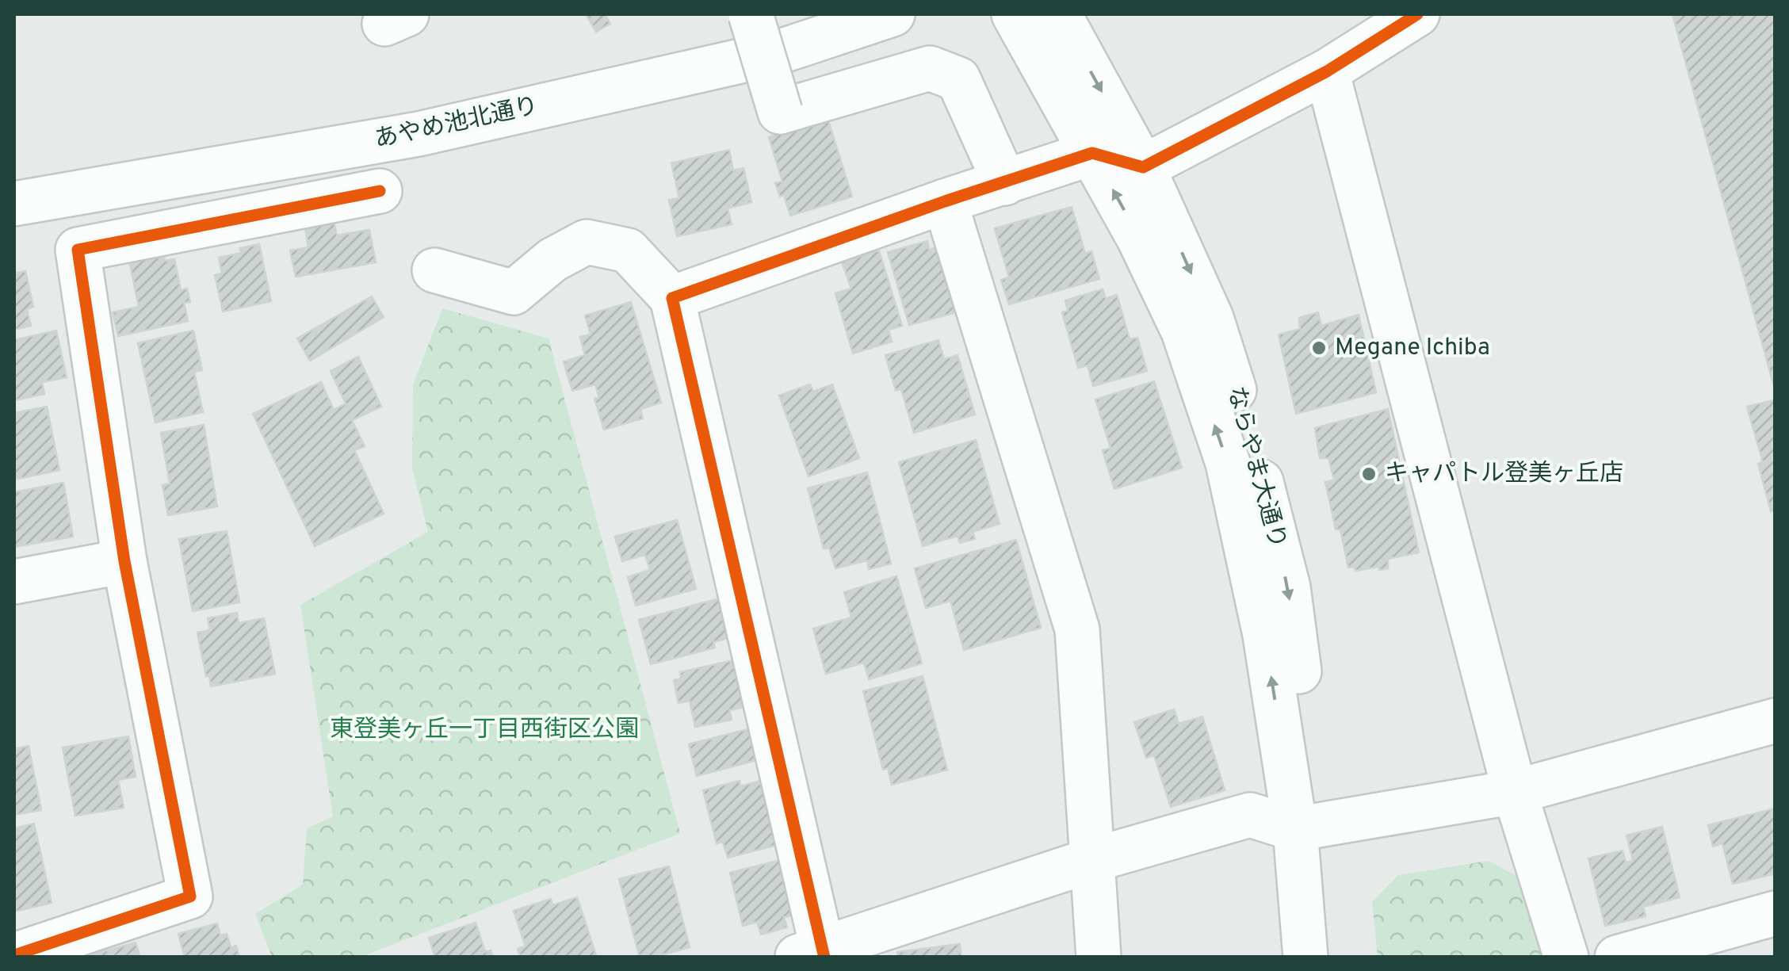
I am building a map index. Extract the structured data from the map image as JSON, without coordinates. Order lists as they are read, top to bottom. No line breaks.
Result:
{"streets":{"street":["あやめ池北通り","ならやま大通り"]},"parks":["東登美ヶ丘一丁目西街区公園"],"places":["Megane Ichiba","キャパトル登美ヶ丘店"]}
